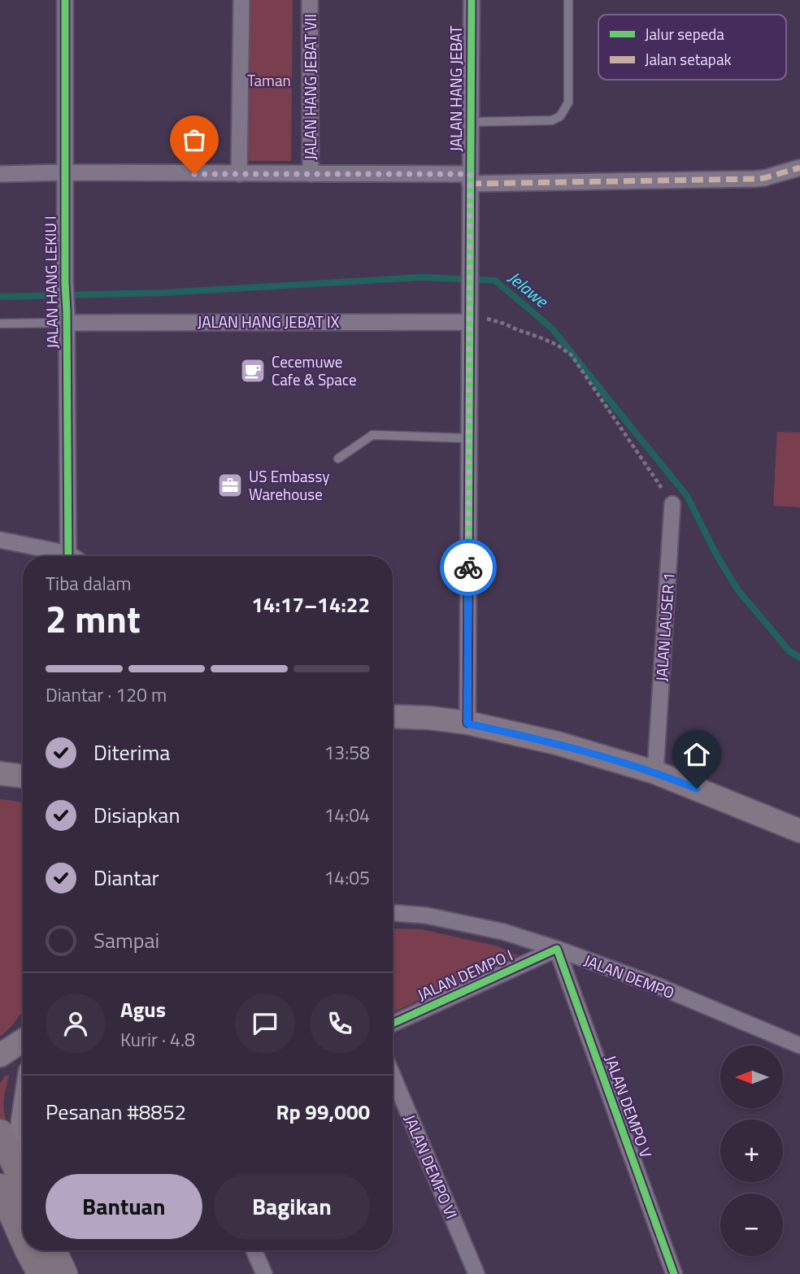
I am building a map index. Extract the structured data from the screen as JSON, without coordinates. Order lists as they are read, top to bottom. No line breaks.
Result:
{"streets":{"street":["JALAN HANG JEBAT VII","JALAN HANG JEBAT","JALAN HANG LEKIU I","JALAN HANG JEBAT IX","JALAN LAUSER 1","JALAN DEMPO I","JALAN DEMPO","JALAN DEMPO V","JALAN DEMPO VI"]},"crossings":[["JALAN HANG JEBAT","JALAN HANG JEBAT IX"],["JALAN HANG LEKIU I","JALAN HANG JEBAT IX"],["JALAN DEMPO I","JALAN DEMPO"],["JALAN DEMPO I","JALAN DEMPO V"],["JALAN DEMPO","JALAN DEMPO V"]],"water":["Jelawe"],"parks":["Taman"],"places":{"cafe":["Cecemuwe Cafe & Space"],"office":["US Embassy Warehouse"]},"legend":["Jalur sepeda","Jalan setapak"],"north":"left","page":{"heading":["2 mnt","Tiba dalam","14:17–14:22"],"panel":["Agus","Kurir · 4.8","Pesanan #8852","Rp 99,000"],"bar":"Diantar · 120 m","list":[["Diterima","13:58"],["Disiapkan","14:04"],["Diantar","14:05"],"Sampai"],"map_buttons":["+","−"],"buttons":["Bantuan","Bagikan"]}}
